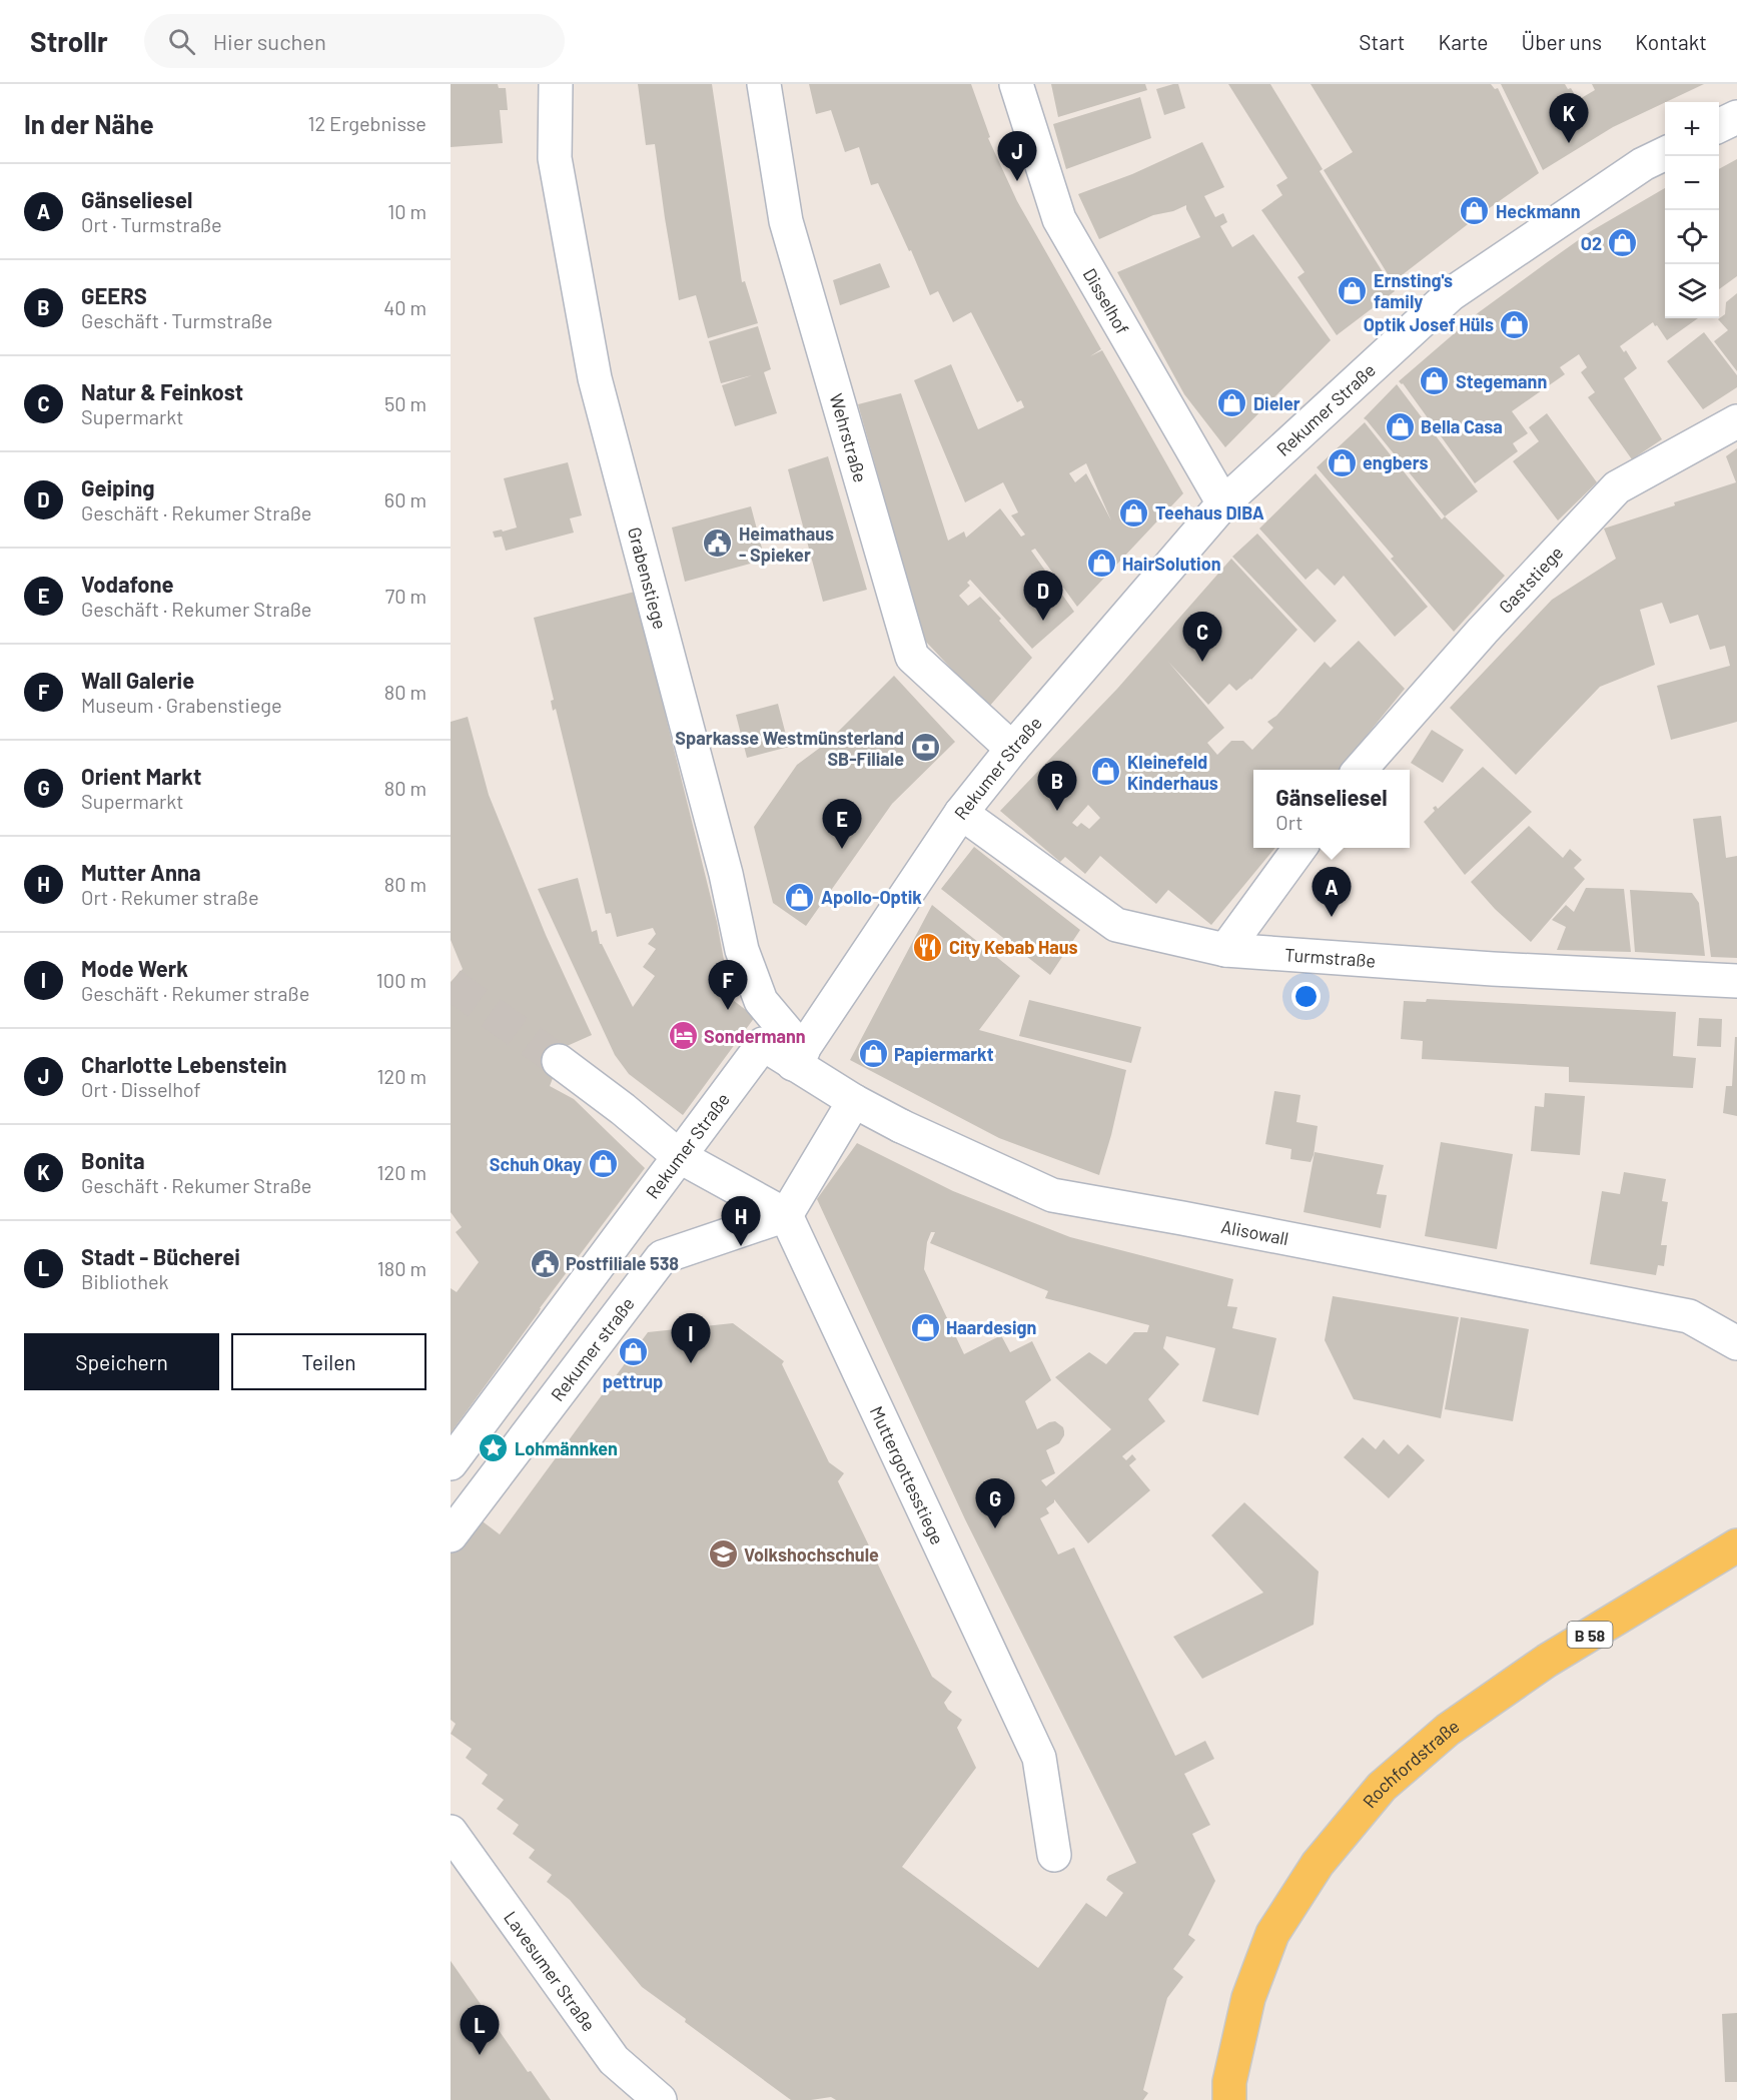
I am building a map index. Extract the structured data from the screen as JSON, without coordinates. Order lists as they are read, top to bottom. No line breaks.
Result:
{"streets":{"main road":["B 58","Rochfordstraße"],"street":["Disselhof","Rekumer Straße","Wehrstraße","Grabenstiege","Gaststiege","Turmstraße","Alisowall","Rekumer straße","Muttergottesstiege","Lavesumer Straße"]},"crossings":[["Disselhof","Rekumer Straße"],["Rekumer Straße","Wehrstraße"],["Rekumer Straße","Grabenstiege"],["Rekumer Straße","Turmstraße"],["Rekumer Straße","Alisowall"],["Grabenstiege","Alisowall"],["Rekumer straße","Muttergottesstiege"]],"places":{"shop":["Heckmann","O2","Ernsting's family","Optik Josef Hüls","Stegemann","Dieler","Bella Casa","engbers","Teehaus DIBA","HairSolution","Kleinefeld Kinderhaus","Apollo-Optik","Papiermarkt","Schuh Okay","Haardesign","pettrup"],"public building":["Heimathaus - Spieker","Postfiliale 538"],"bank":["Sparkasse Westmünsterland SB-Filiale"],"restaurant":["City Kebab Haus"],"hotel":["Sondermann"],"place":["Lohmännken"],"school or university":["Volkshochschule"]},"page":{"header":"Strollr","search":"Hier suchen","nav":["Start","Karte","Über uns","Kontakt"],"heading":["In der Nähe","12 Ergebnisse"],"pins":["K","J","D","C","B","E","A","F","H","I","G","L"],"map_buttons":["+","−"],"list":[{"mark":"A","name":"Gänseliesel","note":"Ort · Turmstraße","value":"10 m"},{"mark":"B","name":"GEERS","note":"Geschäft · Turmstraße","value":"40 m"},{"mark":"C","name":"Natur & Feinkost","note":"Supermarkt","value":"50 m"},{"mark":"D","name":"Geiping","note":"Geschäft · Rekumer Straße","value":"60 m"},{"mark":"E","name":"Vodafone","note":"Geschäft · Rekumer Straße","value":"70 m"},{"mark":"F","name":"Wall Galerie","note":"Museum · Grabenstiege","value":"80 m"},{"mark":"G","name":"Orient Markt","note":"Supermarkt","value":"80 m"},{"mark":"H","name":"Mutter Anna","note":"Ort · Rekumer straße","value":"80 m"},{"mark":"I","name":"Mode Werk","note":"Geschäft · Rekumer straße","value":"100 m"},{"mark":"J","name":"Charlotte Lebenstein","note":"Ort · Disselhof","value":"120 m"},{"mark":"K","name":"Bonita","note":"Geschäft · Rekumer Straße","value":"120 m"},{"mark":"L","name":"Stadt - Bücherei","note":"Bibliothek","value":"180 m"}],"popup":["Gänseliesel","Ort"],"buttons":["Speichern","Teilen"]}}
